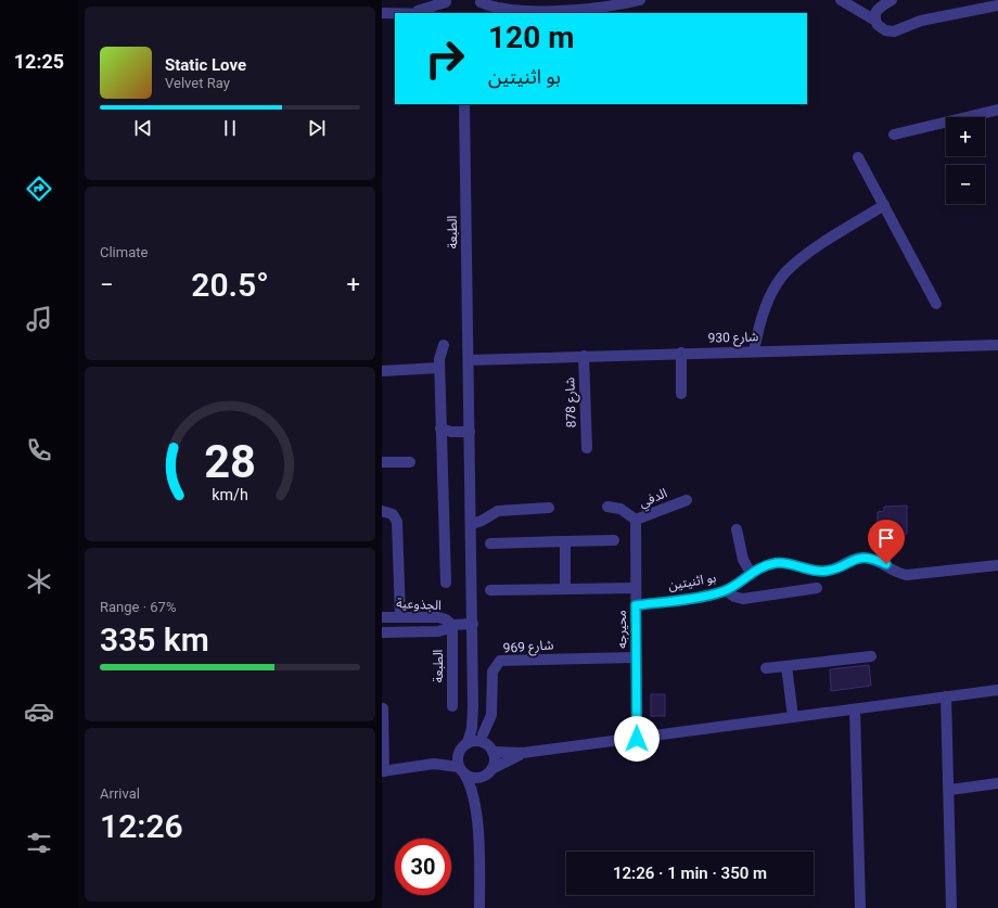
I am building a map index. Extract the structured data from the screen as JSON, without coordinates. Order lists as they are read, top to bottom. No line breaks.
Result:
{"streets":{"street":["الطبعة","شارع 930","شارع 878","الدفي","بو اثنيتين","الجذوعية","محيرجه","شارع 969"]},"crossings":[["الطبعة","شارع 930"],["الطبعة","الجذوعية"],["شارع 930","شارع 878"],["الدفي","محيرجه"],["بو اثنيتين","محيرجه"],["محيرجه","شارع 969"]],"page":{"tabs":"12:25","turn":["120 m","بو اثنيتين"],"song":["Static Love","Velvet Ray"],"map_buttons":["+","−"],"tile":["Climate",["Range · 67%","335 km"],["Arrival","12:26"]],"heat":["−","20.5°","+"],"limit":"30","trip":"12:26 · 1 min · 350 m","gauge":["28","km/h"]}}
